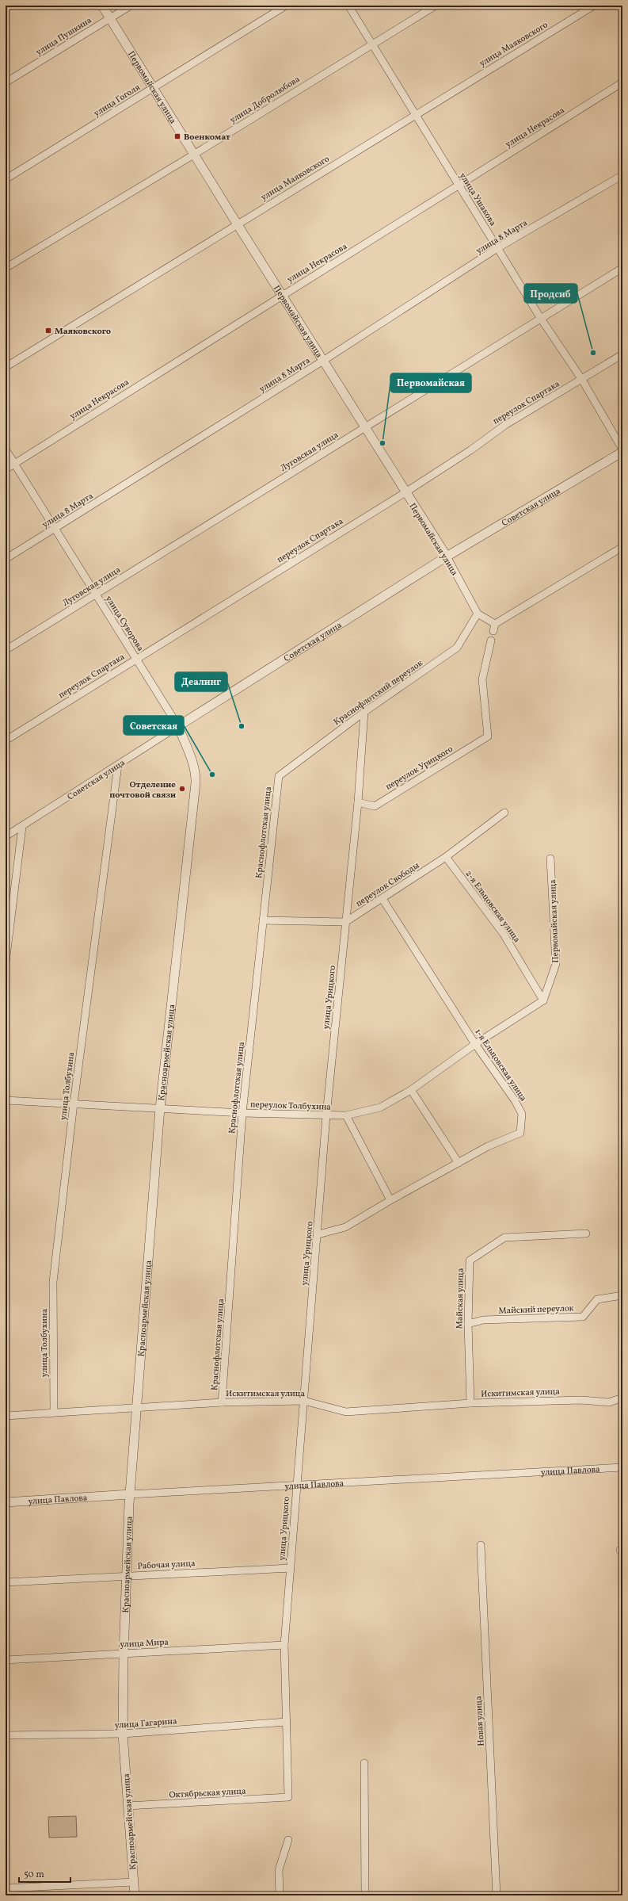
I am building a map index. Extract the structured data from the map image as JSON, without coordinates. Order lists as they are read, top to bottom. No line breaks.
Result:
{"streets":{"street":["улица Пушкина","улица Маяковского","Первомайская улица","улица Добролюбова","улица Гоголя","улица Некрасова","улица Ушакова","улица 8 Марта","переулок Спартака","Луговская улица","Советская улица","улица Суворова","Краснофлотский переулок","переулок Урицкого","Краснофлотская улица","переулок Свободы","2-я Ельцовская улица","улица Урицкого","Красноармейская улица","1-я Ельцовская улица","улица Толбухина","переулок Толбухина","Майская улица","Майский переулок","Искитимская улица","улица Павлова","Рабочая улица","улица Мира","Новая улица","улица Гагарина","Октябрьская улица"]},"crossings":[["улица Пушкина","Первомайская улица"],["улица Маяковского","Первомайская улица"],["улица Маяковского","улица Ушакова"],["Первомайская улица","улица Добролюбова"],["Первомайская улица","улица Гоголя"],["Первомайская улица","улица Некрасова"],["Первомайская улица","улица 8 Марта"],["Первомайская улица","переулок Спартака"],["Первомайская улица","Луговская улица"],["Первомайская улица","Советская улица"],["Первомайская улица","Краснофлотский переулок"],["Первомайская улица","2-я Ельцовская улица"],["Первомайская улица","переулок Толбухина"],["улица Добролюбова","улица Ушакова"],["улица Некрасова","улица Ушакова"],["улица Некрасова","улица Суворова"],["улица Ушакова","улица 8 Марта"],["улица Ушакова","переулок Спартака"],["улица Ушакова","Луговская улица"],["улица Ушакова","Советская улица"],["улица 8 Марта","улица Суворова"],["переулок Спартака","улица Суворова"],["Луговская улица","улица Суворова"],["Советская улица","улица Суворова"],["Советская улица","Красноармейская улица"],["Советская улица","улица Толбухина"],["улица Суворова","Красноармейская улица"],["Краснофлотский переулок","Краснофлотская улица"],["Краснофлотский переулок","улица Урицкого"],["переулок Урицкого","улица Урицкого"],["Краснофлотская улица","переулок Толбухина"],["Краснофлотская улица","Искитимская улица"],["переулок Свободы","2-я Ельцовская улица"],["переулок Свободы","улица Урицкого"],["переулок Свободы","1-я Ельцовская улица"],["2-я Ельцовская улица","переулок Толбухина"],["улица Урицкого","1-я Ельцовская улица"],["улица Урицкого","переулок Толбухина"],["улица Урицкого","Искитимская улица"],["улица Урицкого","улица Павлова"],["улица Урицкого","Рабочая улица"],["улица Урицкого","улица Мира"],["улица Урицкого","улица Гагарина"],["улица Урицкого","Октябрьская улица"],["Красноармейская улица","переулок Толбухина"],["Красноармейская улица","Искитимская улица"],["Красноармейская улица","улица Павлова"],["Красноармейская улица","Рабочая улица"],["Красноармейская улица","улица Мира"],["Красноармейская улица","улица Гагарина"],["Красноармейская улица","Октябрьская улица"],["1-я Ельцовская улица","переулок Толбухина"],["улица Толбухина","переулок Толбухина"],["улица Толбухина","Искитимская улица"],["Майская улица","Майский переулок"],["Майская улица","Искитимская улица"]],"places":{"transit":["Военкомат","Маяковского"],"other":["Продсиб","Первомайская","Деалинг","Советская","Отделение почтовой связи"]},"scale_bar":"50 m"}
